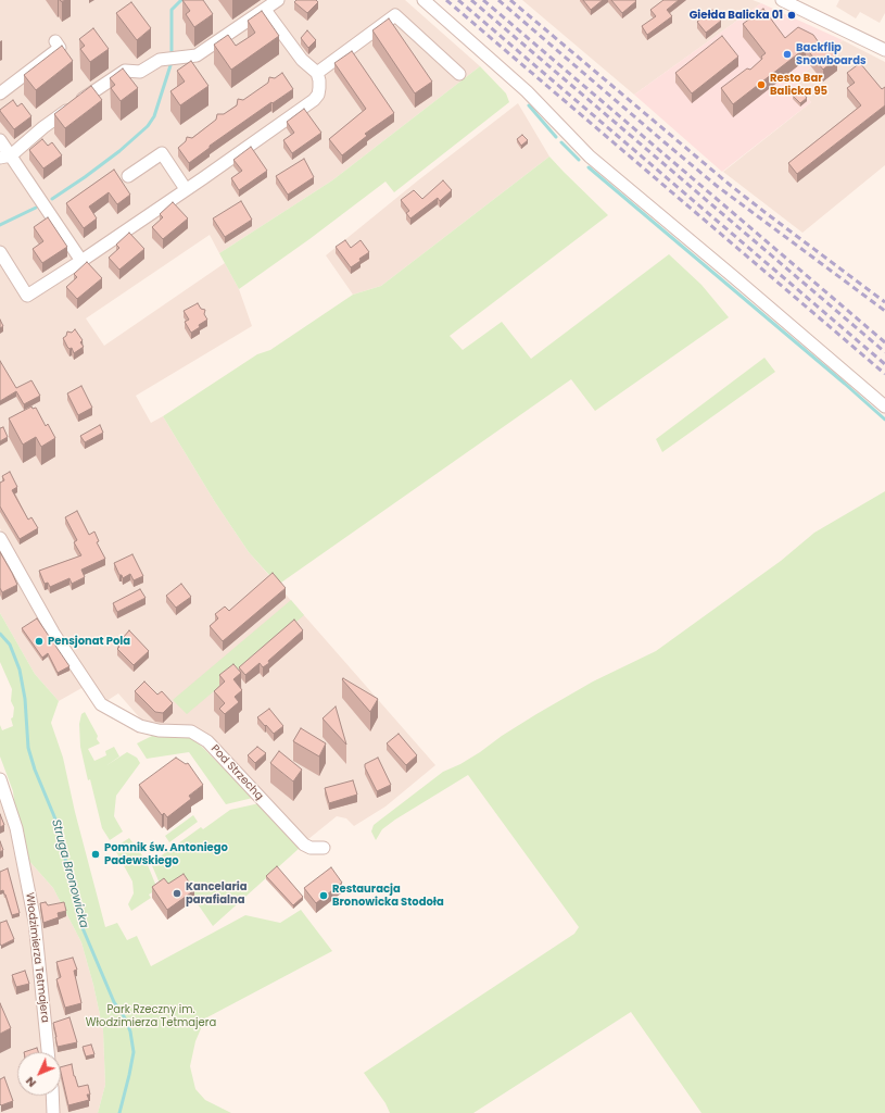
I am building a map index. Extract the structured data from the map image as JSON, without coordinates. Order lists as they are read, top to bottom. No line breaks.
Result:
{"streets":{"street":["Pod Strzechą","Włodzimierza Tetmajera"]},"water":["Struga Bronowicka"],"parks":["Park Rzeczny im. Włodzimierza Tetmajera"],"places":["Giełda Balicka 01","Backflip Snowboards","Resto Bar Balicka 95","Pensjonat Pola","Pomnik św. Antoniego Padewskiego","Kancelaria parafialna","Restauracja Bronowicka Stodoła"],"north":"bottom left"}
